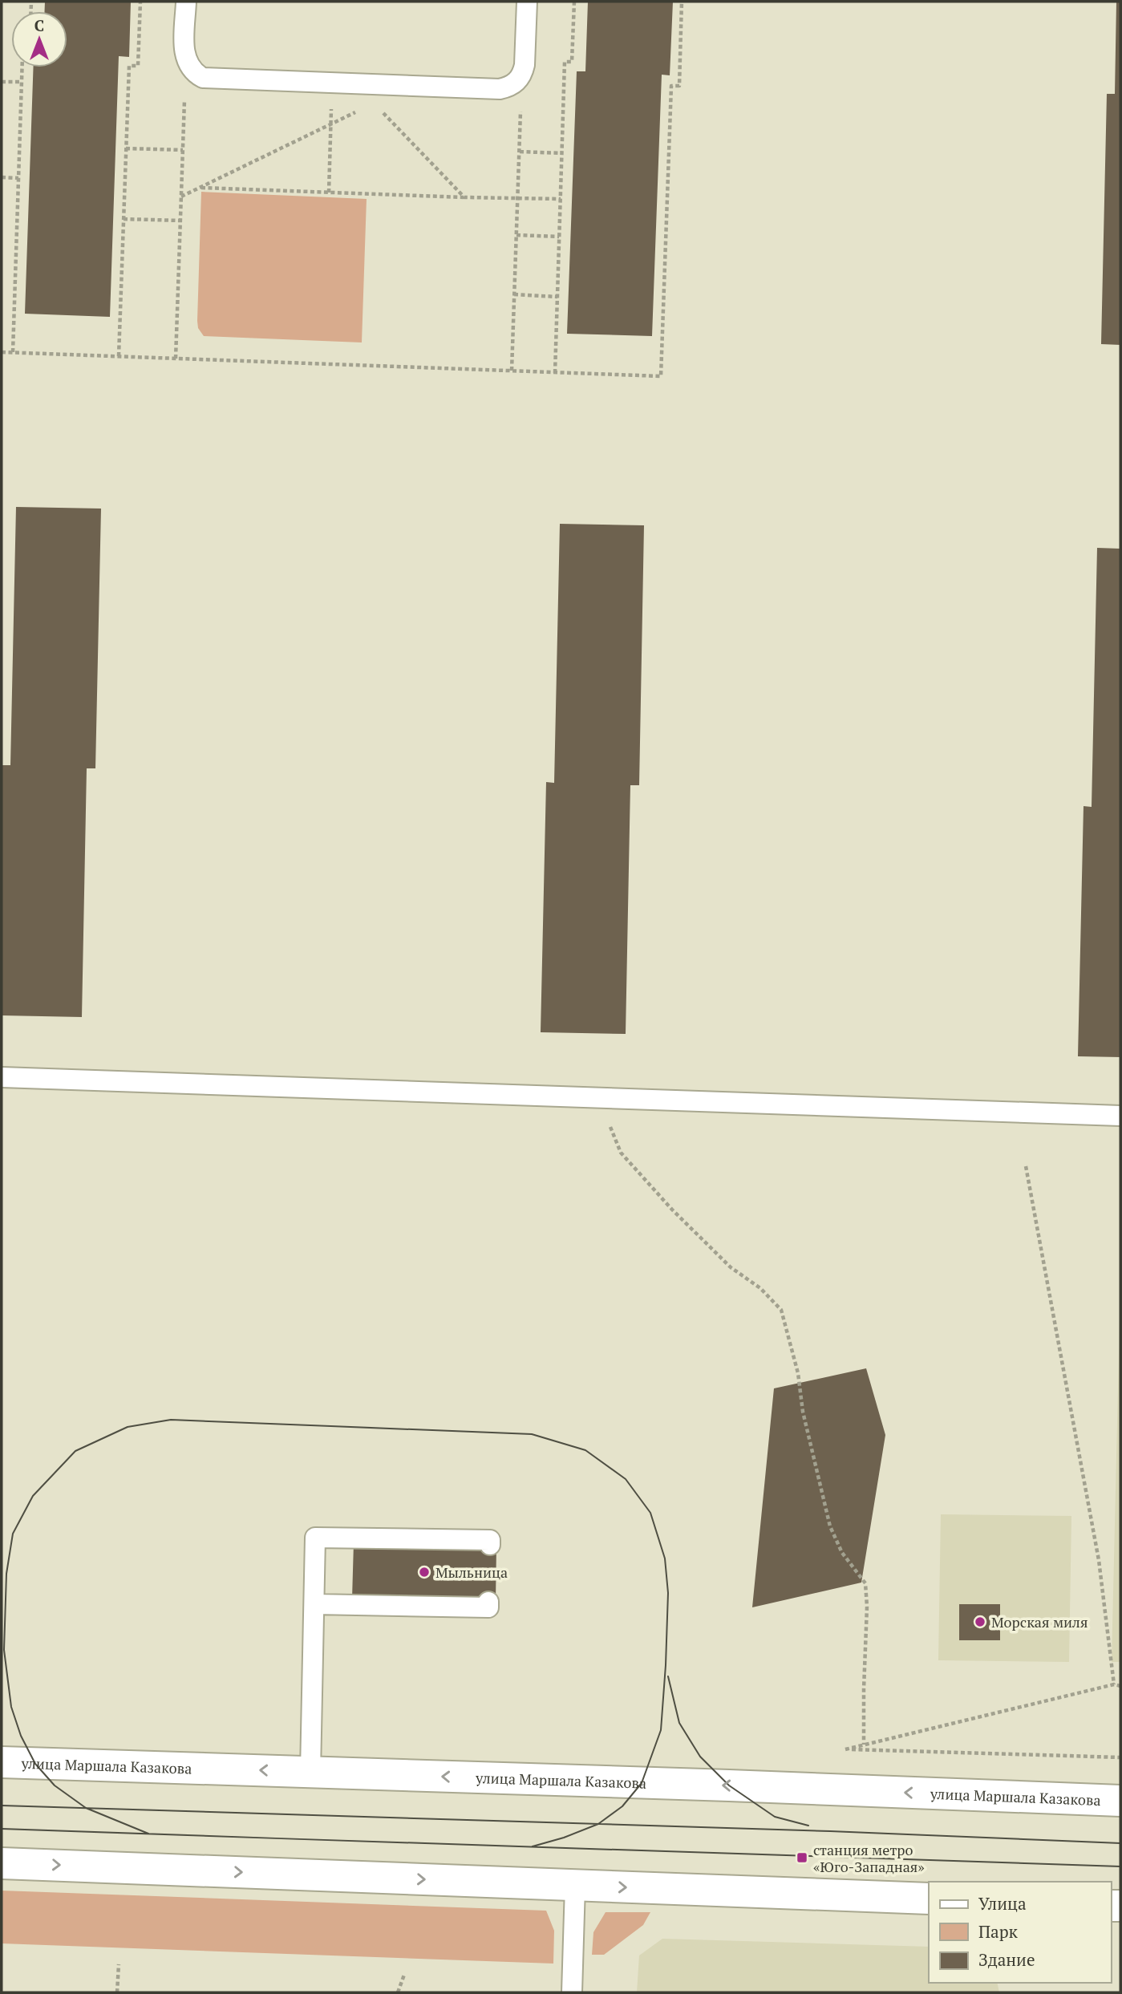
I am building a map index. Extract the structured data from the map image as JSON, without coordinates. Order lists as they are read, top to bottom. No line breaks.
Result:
{"streets":{"main road":["улица Маршала Казакова"]},"places":{"other":["Мыльница","Морская миля"],"transit":["станция метро «Юго-Западная»"]},"legend":["Улица","Парк","Здание"],"north":"top"}
